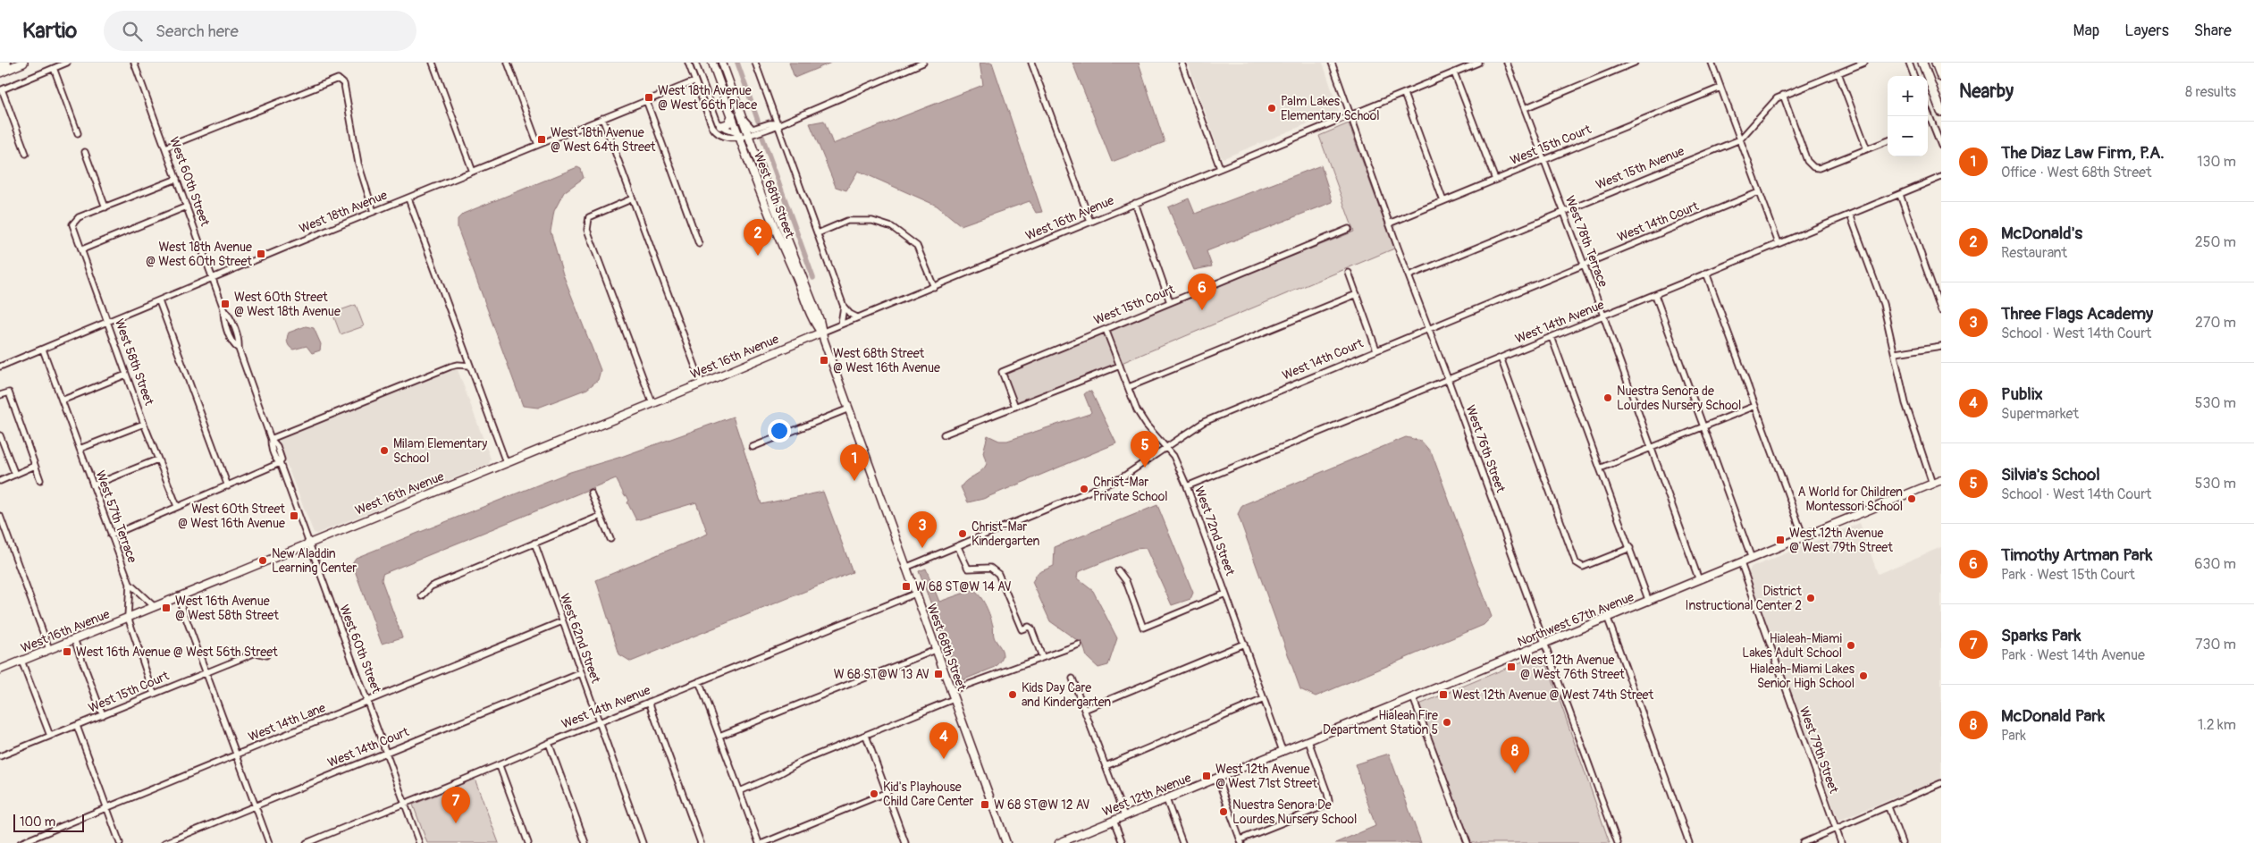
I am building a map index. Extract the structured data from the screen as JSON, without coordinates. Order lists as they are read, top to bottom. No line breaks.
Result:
{"streets":{"main road":["West 68th Street","West 16th Avenue","Northwest 67th Avenue","West 12th Avenue"],"street":["West 15th Court","West 15th Avenue","West 60th Street","West 18th Avenue","West 14th Court","West 78th Terrace","West 14th Avenue","West 58th Street","West 76th Street","West 57th Terrace","West 72nd Street","West 62nd Street","West 14th Lane","West 79th Street"]},"crossings":[["West 15th Court","West 78th Terrace"],["West 15th Court","West 76th Street"],["West 15th Court","West 57th Terrace"],["West 15th Court","West 72nd Street"],["West 15th Avenue","West 78th Terrace"],["West 15th Avenue","West 76th Street"],["West 60th Street","West 18th Avenue"],["West 60th Street","West 16th Avenue"],["West 60th Street","West 14th Court"],["West 60th Street","West 14th Avenue"],["West 60th Street","West 14th Lane"],["West 68th Street","West 16th Avenue"],["West 68th Street","West 14th Court"],["West 68th Street","West 14th Avenue"],["West 18th Avenue","West 58th Street"],["West 18th Avenue","West 57th Terrace"],["West 16th Avenue","West 76th Street"],["West 16th Avenue","West 57th Terrace"],["West 14th Court","West 78th Terrace"],["West 14th Court","West 76th Street"],["West 14th Court","West 72nd Street"],["West 14th Court","West 62nd Street"],["West 78th Terrace","West 14th Avenue"],["West 78th Terrace","Northwest 67th Avenue"],["West 14th Avenue","West 76th Street"],["West 14th Avenue","West 72nd Street"],["West 14th Avenue","West 62nd Street"],["West 76th Street","Northwest 67th Avenue"],["West 72nd Street","Northwest 67th Avenue"],["Northwest 67th Avenue","West 79th Street"],["Northwest 67th Avenue","West 12th Avenue"],["West 62nd Street","West 14th Lane"]],"places":{"transit":["West 18th Avenue @ West 66th Place","West 18th Avenue @ West 64th Street","West 18th Avenue @ West 60th Street","West 60th Street @ West 18th Avenue","West 68th Street @ West 16th Avenue","West 60th Street @ West 16th Avenue","West 12th Avenue @ West 79th Street","W 68 ST@W 14 AV","West 16th Avenue @ West 58th Street","West 16th Avenue @ West 56th Street","West 12th Avenue @ West 76th Street","W 68 ST@W 13 AV","West 12th Avenue @ West 74th Street","West 12th Avenue @ West 71st Street","W 68 ST@W 12 AV"],"other":["Palm Lakes Elementary School","Nuestra Senora de Lourdes Nursery School","Milam Elementary School","Christ-Mar Private School","A World for Children Montessori School","Christ-Mar Kindergarten","New Aladdin Learning Center","District Instructional Center 2","Hialeah-Miami Lakes Adult School","Hialeah-Miami Lakes Senior High School","Kids Day Care and Kindergarten","Hialeah Fire Department Station 5","Kid's Playhouse Child Care Center","Nuestra Senora De Lourdes Nursery School"]},"scale_bar":"100 m","page":{"header":"Kartio","search":"Search here","nav":["Map","Layers","Share"],"heading":["Nearby","8 results"],"map_buttons":["+","−"],"list":[{"mark":"1","name":"The Diaz Law Firm, P.A.","note":"Office · West 68th Street","value":"130 m"},{"mark":"2","name":"McDonald's","note":"Restaurant","value":"250 m"},{"mark":"3","name":"Three Flags Academy","note":"School · West 14th Court","value":"270 m"},{"mark":"4","name":"Publix","note":"Supermarket","value":"530 m"},{"mark":"5","name":"Silvia's School","note":"School · West 14th Court","value":"530 m"},{"mark":"6","name":"Timothy Artman Park","note":"Park · West 15th Court","value":"630 m"},{"mark":"7","name":"Sparks Park","note":"Park · West 14th Avenue","value":"730 m"},{"mark":"8","name":"McDonald Park","note":"Park","value":"1.2 km"}],"pins":["2","6","5","1","3","4","8","7"],"scale":"100 m"}}
